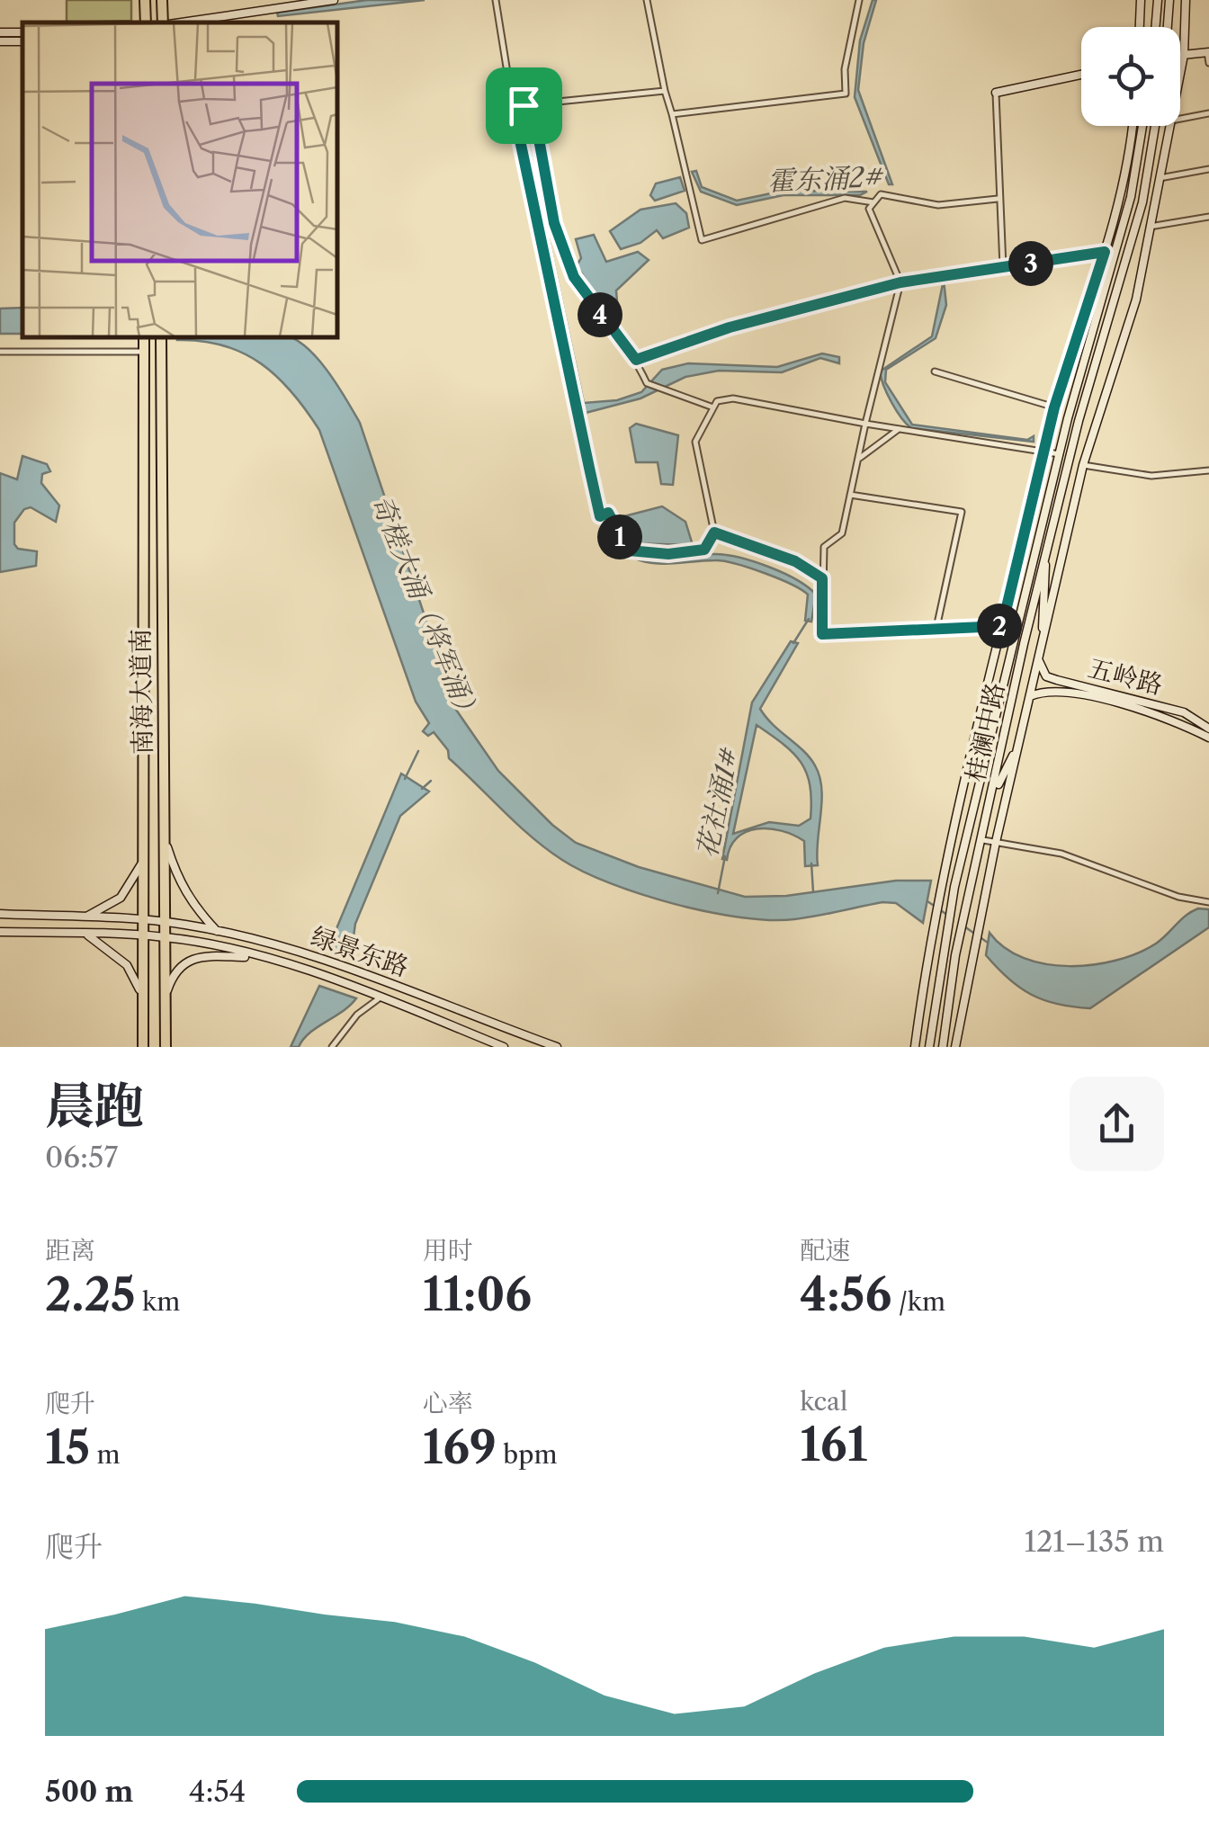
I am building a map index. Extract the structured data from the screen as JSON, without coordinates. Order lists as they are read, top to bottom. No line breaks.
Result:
{"streets":{"highway":["南海大道南"],"main road":["五岭路","桂澜中路","绿景东路"]},"crossings":[["南海大道南","绿景东路"]],"water":["霍东涌2#","奇槎大涌（将军涌）","花社涌1#"],"page":{"pins":["3","4","1","2"],"heading":["晨跑","06:57"],"stats":[["距离","2.25 km"],["用时","11:06"],["配速","4:56 /km"],["爬升","15 m"],["心率","169 bpm"],["kcal","161"]],"chart":["爬升","121–135 m"],"list":[{"name":"500 m","note":"4:54"}]}}
